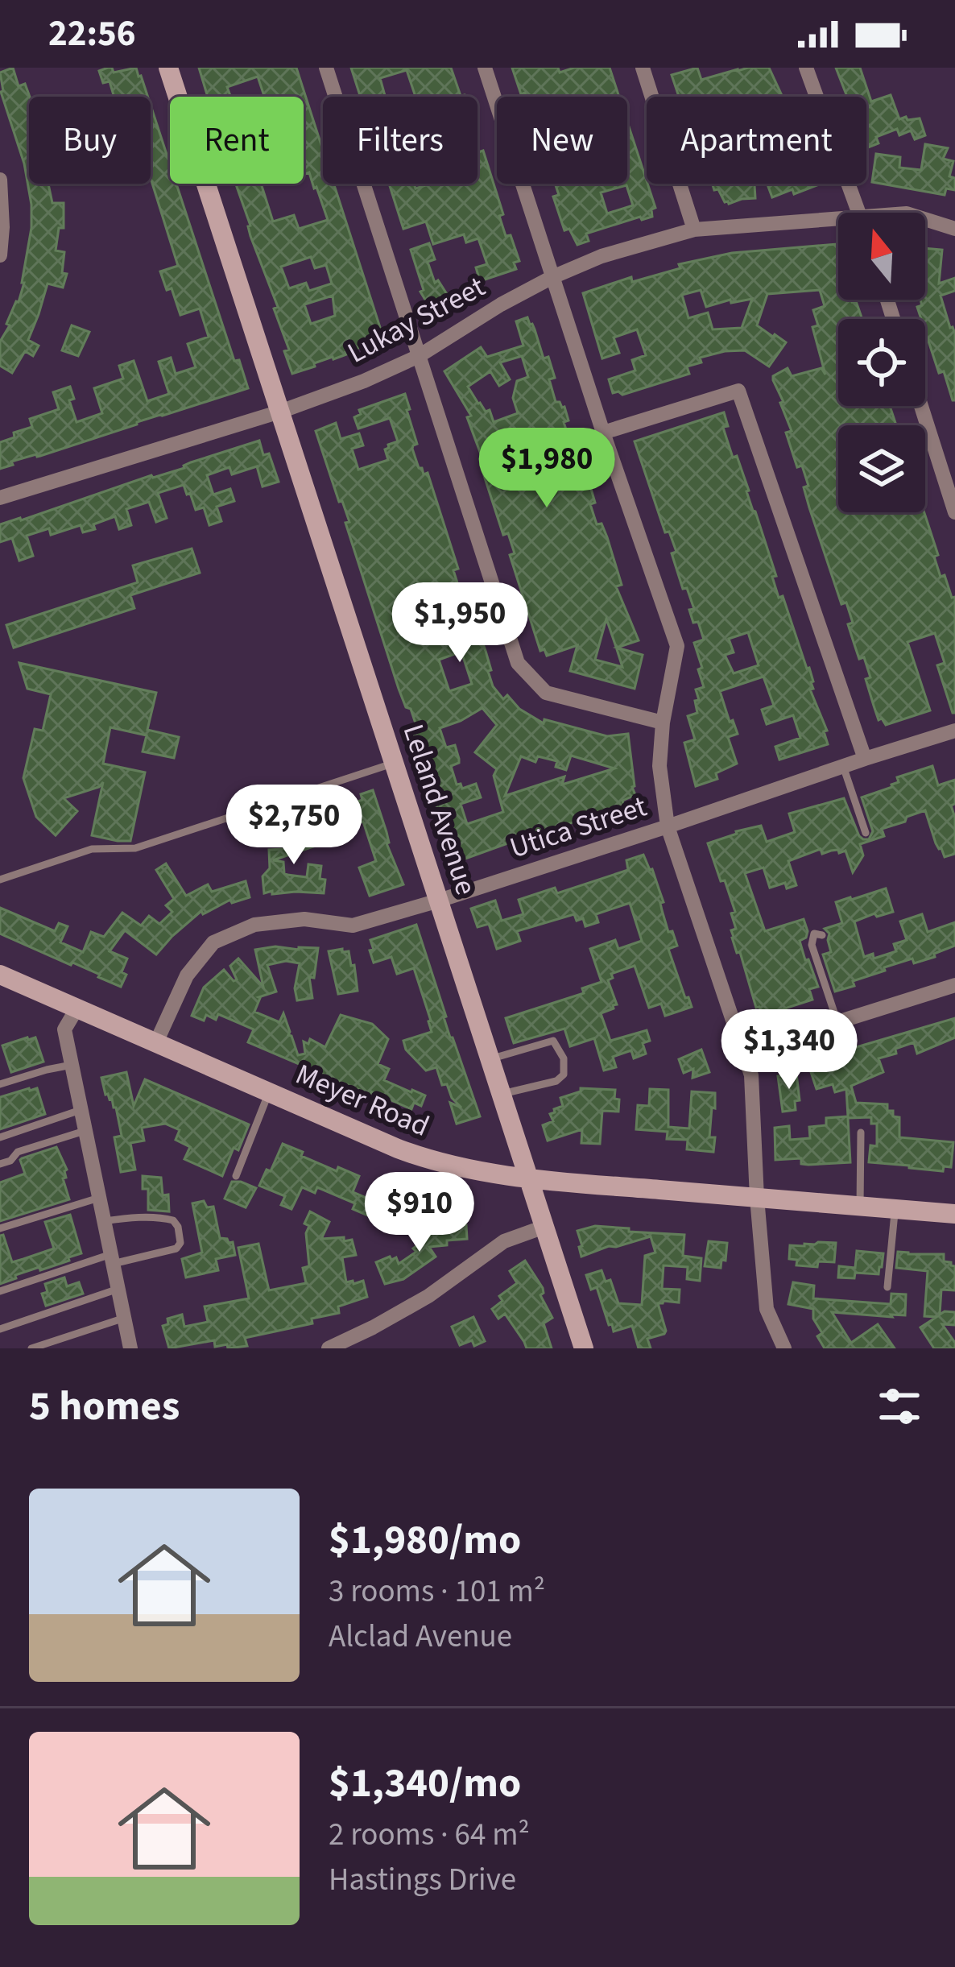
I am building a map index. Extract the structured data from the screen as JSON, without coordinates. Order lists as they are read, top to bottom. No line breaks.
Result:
{"streets":{"street":["Lukay Street","Leland Avenue","Utica Street","Meyer Road"]},"crossings":[["Lukay Street","Leland Avenue"],["Leland Avenue","Utica Street"],["Leland Avenue","Meyer Road"],["Utica Street","Meyer Road"]],"north":"top","page":{"status":"22:56","chip":["Buy","Rent","Filters","New","Apartment"],"price":["$1,980","$1,950","$2,750","$1,340","$910"],"heading":"5 homes","list":[{"name":"$1,980/mo","note":"3 rooms · 101 m² · Alclad Avenue"},{"name":"$1,340/mo","note":"2 rooms · 64 m² · Hastings Drive"}]}}
